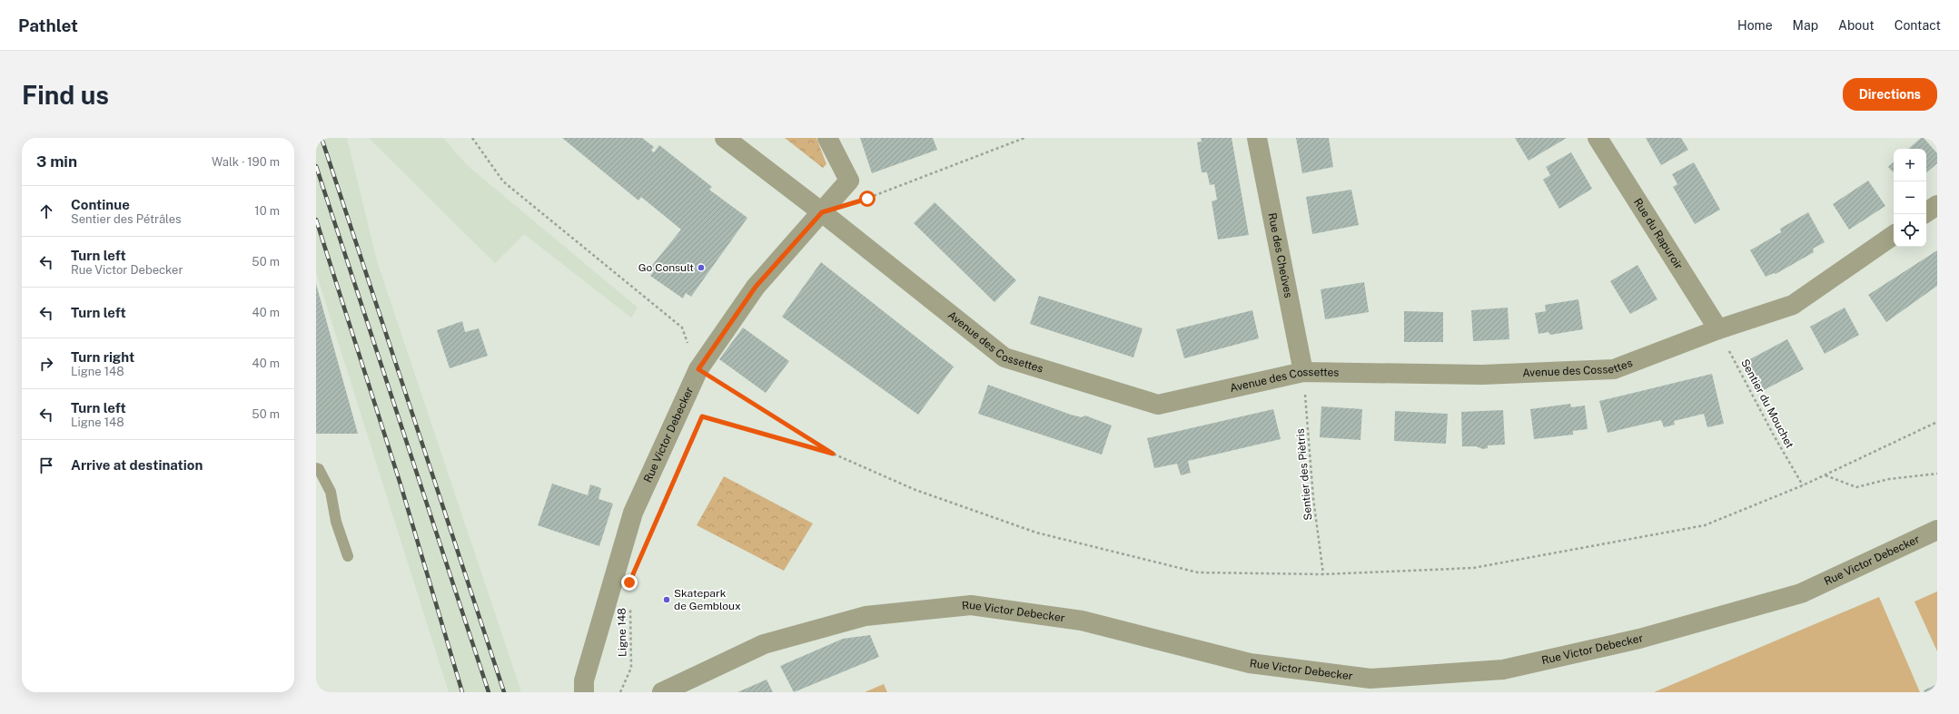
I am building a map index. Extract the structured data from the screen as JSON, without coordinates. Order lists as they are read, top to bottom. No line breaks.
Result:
{"streets":{"street":["Rue du Rapuroir","Rue des Cheûves","Avenue des Cossettes","Rue Victor Debecker"],"path":["Sentier du Mouchet","Sentier des Piètris","Ligne 148"]},"crossings":[["Rue du Rapuroir","Avenue des Cossettes"],["Rue du Rapuroir","Sentier du Mouchet"],["Rue des Cheûves","Avenue des Cossettes"],["Rue des Cheûves","Sentier des Piètris"],["Avenue des Cossettes","Sentier du Mouchet"],["Avenue des Cossettes","Rue Victor Debecker"],["Avenue des Cossettes","Sentier des Piètris"]],"places":["Go Consult","Skatepark de Gembloux"],"page":{"header":"Pathlet","nav":["Home","Map","About","Contact"],"buttons":"Directions","title":"Find us","heading":["3 min","Walk · 190 m"],"map_buttons":["+","−"],"list":[["Continue","Sentier des Pétrâles","10 m"],["Turn left","Rue Victor Debecker","50 m"],["Turn left","40 m"],["Turn right","Ligne 148","40 m"],["Turn left","Ligne 148","50 m"],"Arrive at destination"]}}
